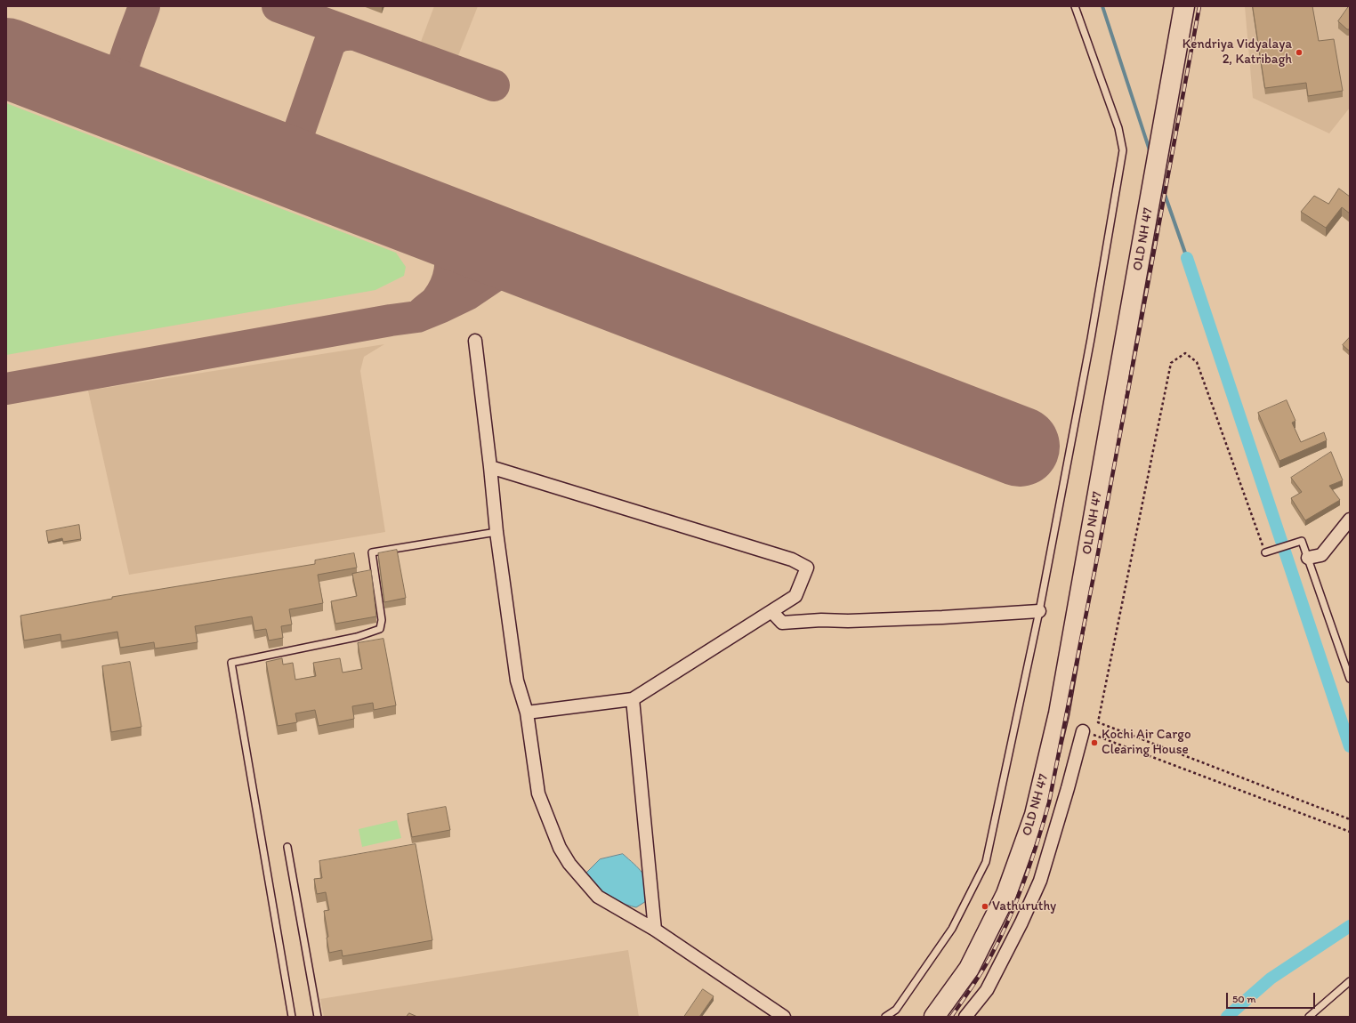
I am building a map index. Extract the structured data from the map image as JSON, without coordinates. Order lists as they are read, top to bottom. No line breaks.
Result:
{"streets":{"main road":["OLD NH 47"]},"places":["Kendriya Vidyalaya 2, Katribagh","Kochi Air Cargo Clearing House","Vathuruthy"],"scale_bar":"50 m"}
